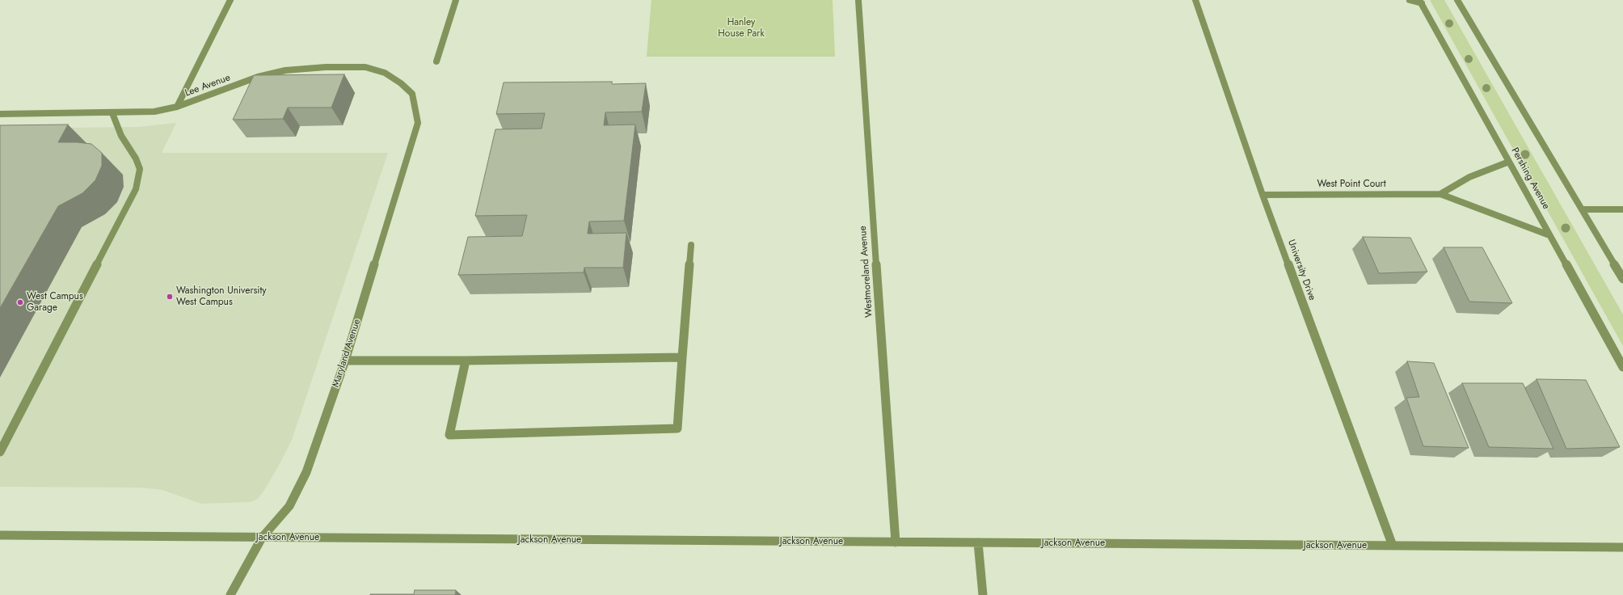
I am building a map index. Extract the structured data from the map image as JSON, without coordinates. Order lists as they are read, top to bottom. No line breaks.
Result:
{"streets":{"street":["Lee Avenue","Pershing Avenue","West Point Court","University Drive","Westmoreland Avenue","Maryland Avenue","Jackson Avenue"]},"crossings":[["Lee Avenue","Maryland Avenue"],["Pershing Avenue","West Point Court"],["West Point Court","University Drive"],["University Drive","Jackson Avenue"],["Westmoreland Avenue","Jackson Avenue"],["Maryland Avenue","Jackson Avenue"]],"parks":["Hanley House Park"],"places":["Washington University West Campus","West Campus Garage"]}
